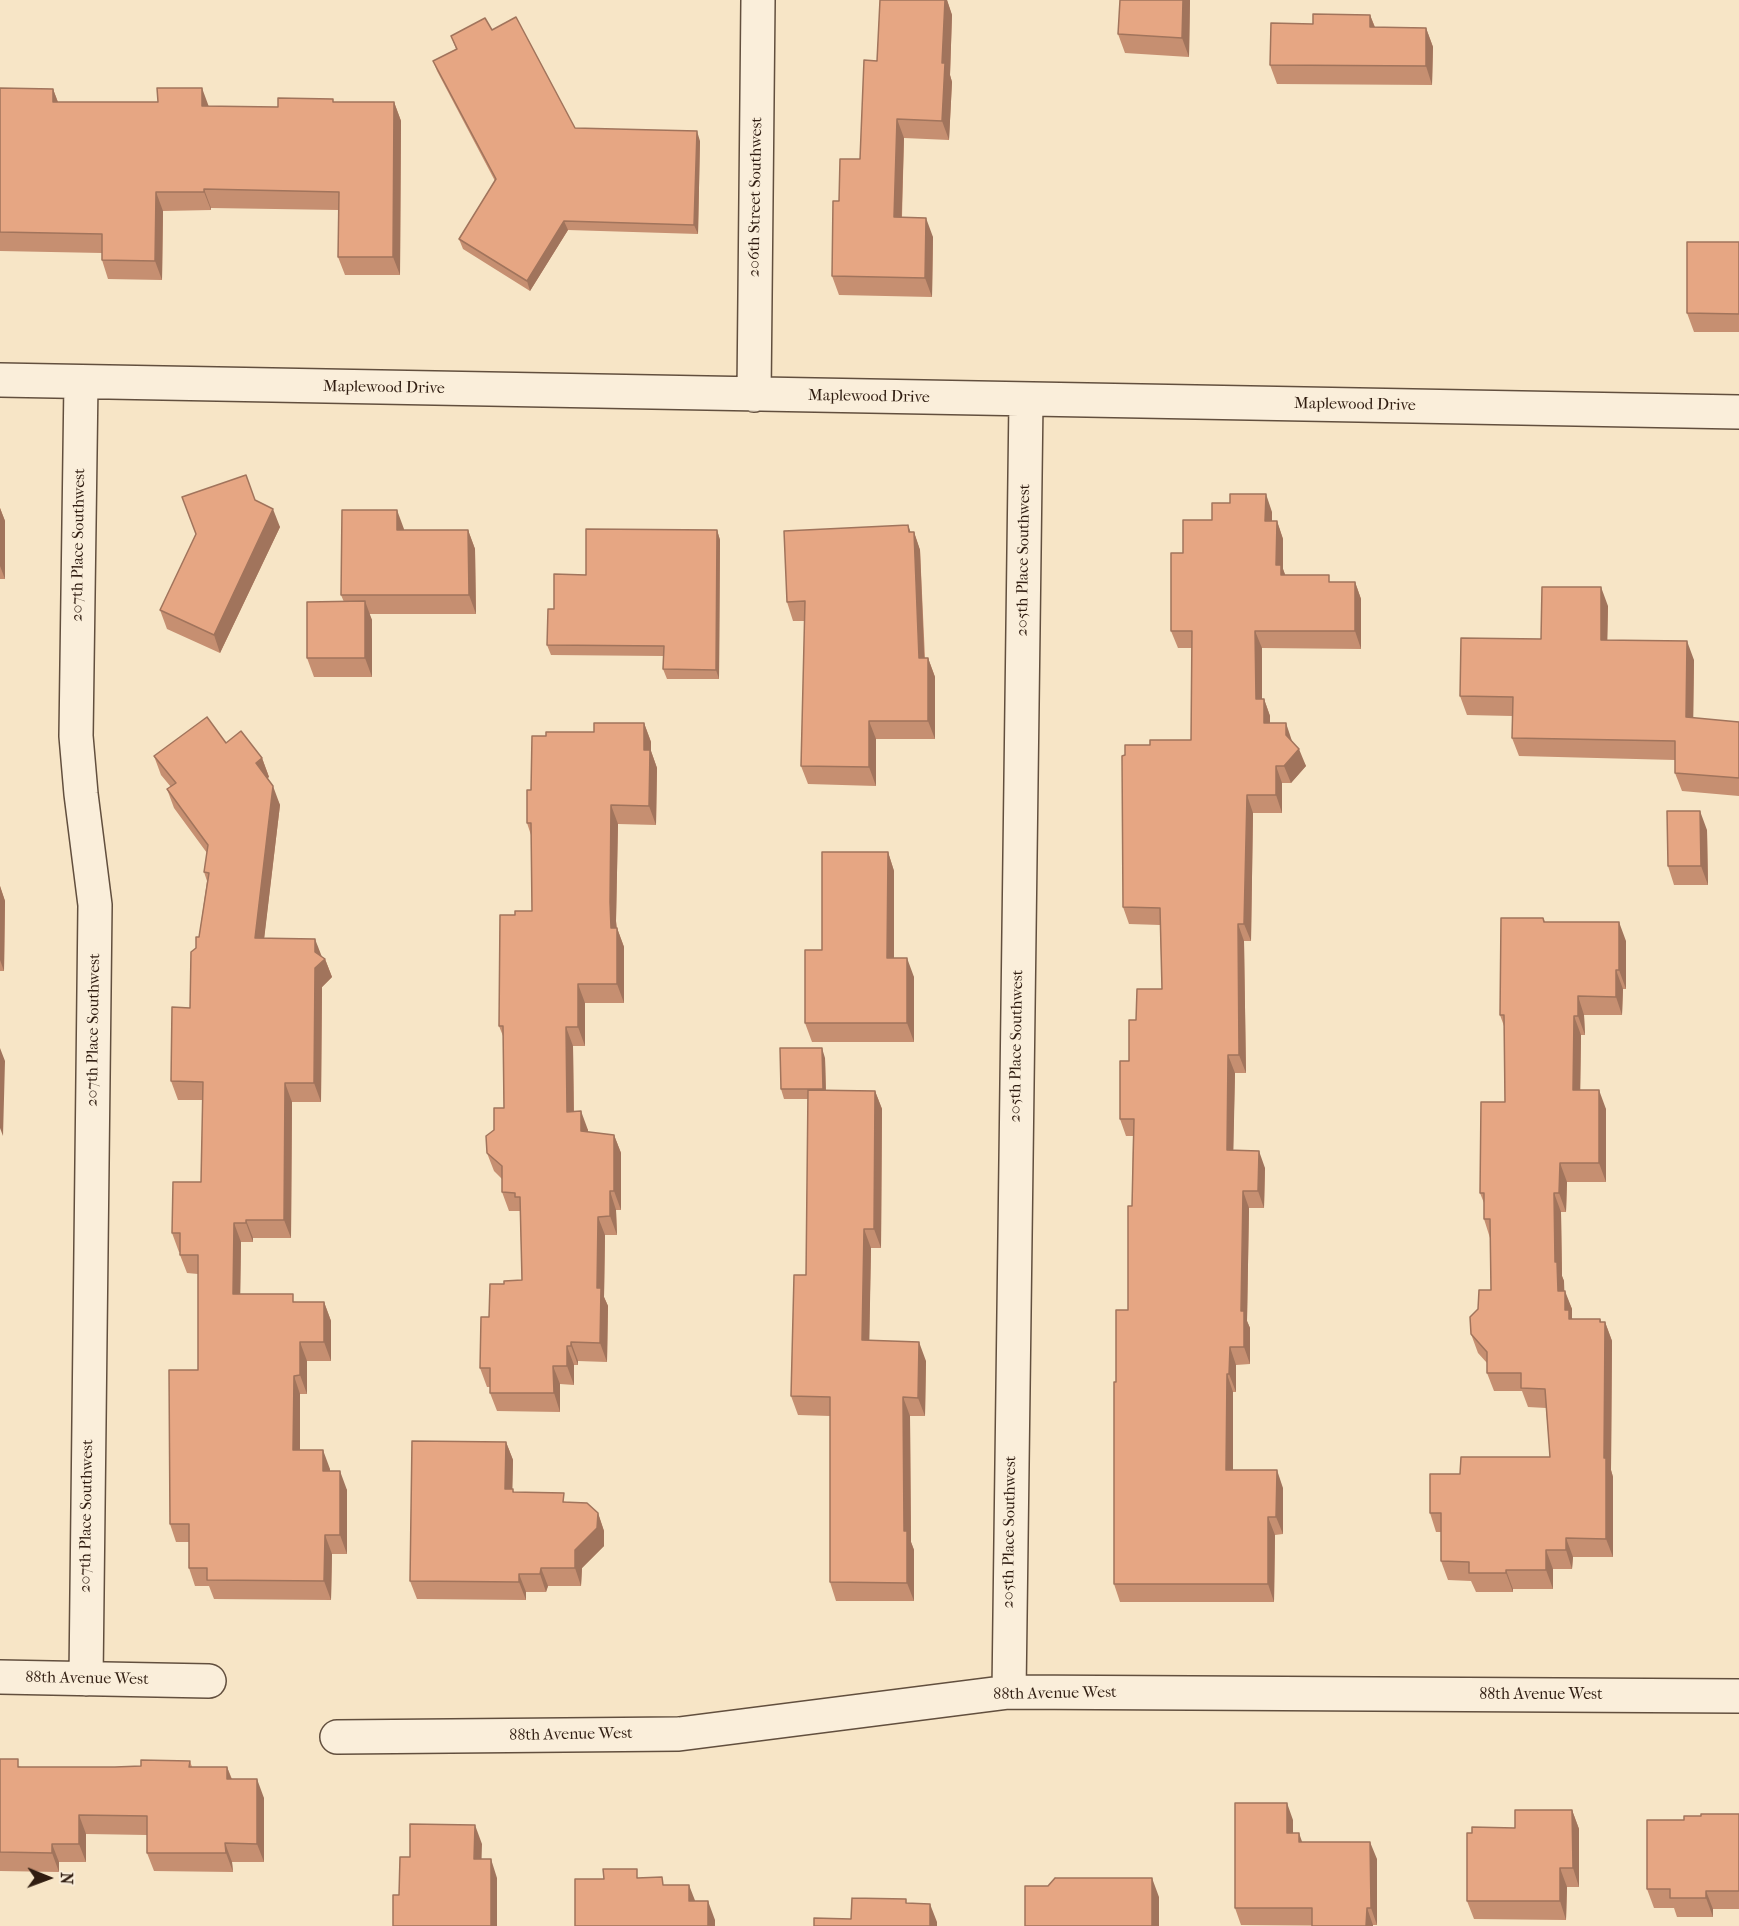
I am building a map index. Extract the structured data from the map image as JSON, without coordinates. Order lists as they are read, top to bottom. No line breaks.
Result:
{"streets":{"street":["206th Street Southwest","Maplewood Drive","207th Place Southwest","205th Place Southwest","88th Avenue West"]},"crossings":[["206th Street Southwest","Maplewood Drive"],["Maplewood Drive","207th Place Southwest"],["Maplewood Drive","205th Place Southwest"],["207th Place Southwest","88th Avenue West"],["205th Place Southwest","88th Avenue West"]],"north":"right"}
